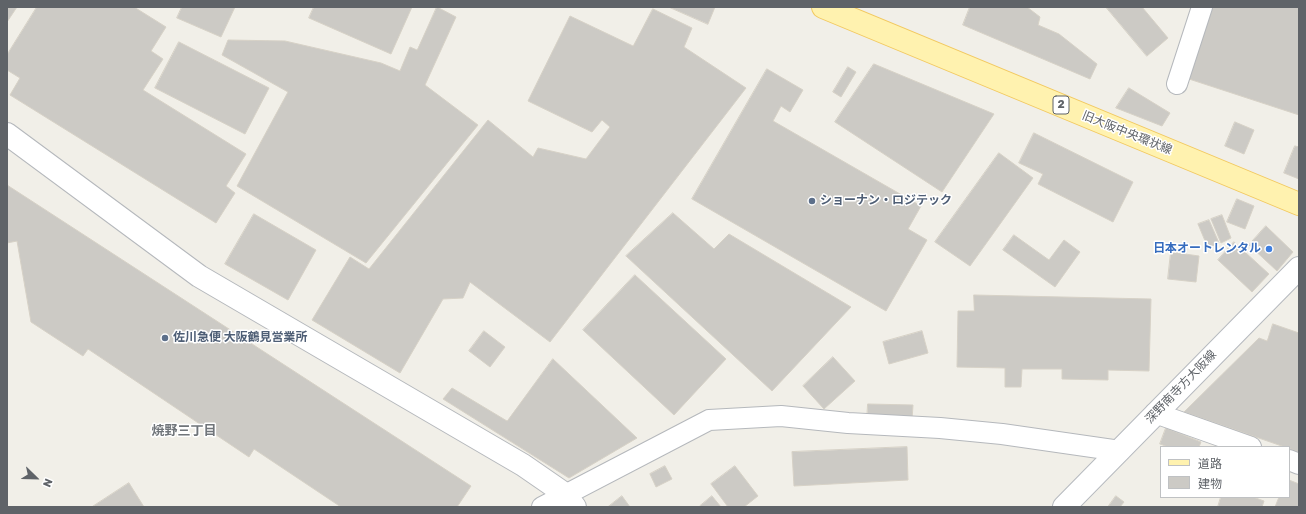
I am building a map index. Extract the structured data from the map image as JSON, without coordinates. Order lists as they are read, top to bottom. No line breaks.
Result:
{"streets":{"main road":["2","旧大阪中央環状線"],"street":["深野南寺方大阪線"]},"districts":["焼野三丁目"],"places":["ショーナン・ロジテック","日本オートレンタル","佐川急便 大阪鶴見営業所"],"legend":["道路","建物"],"north":"bottom right"}
